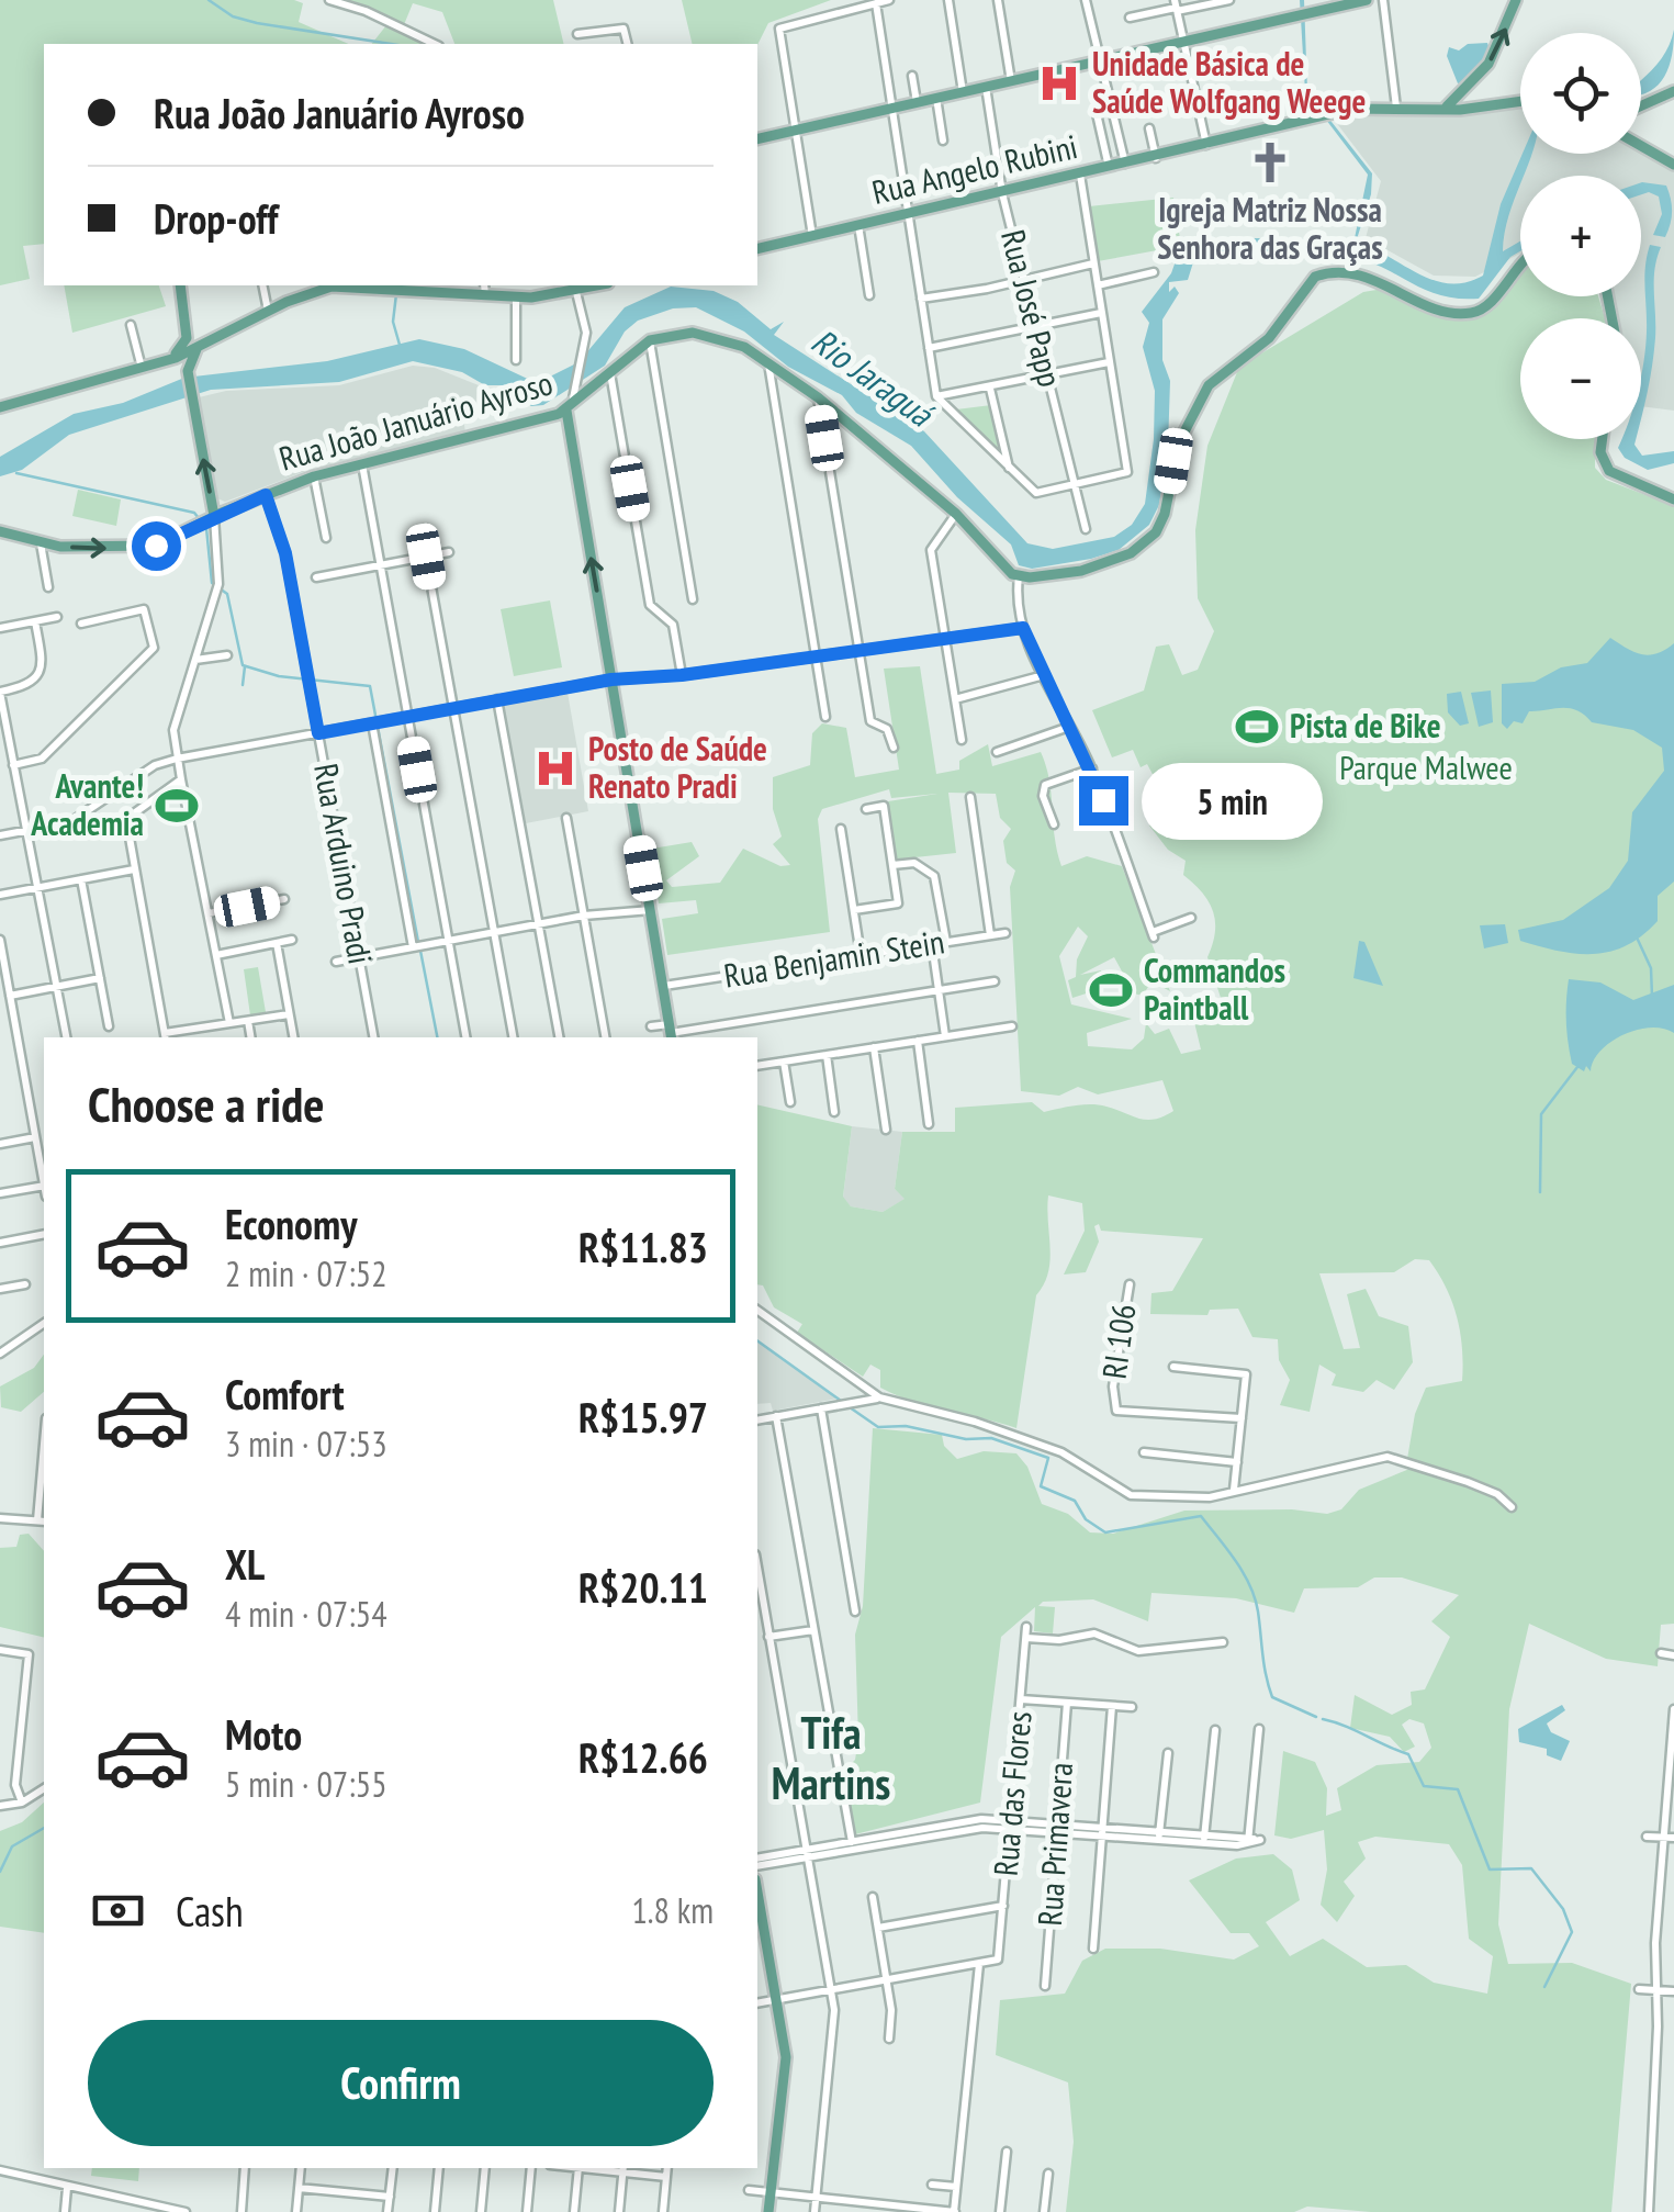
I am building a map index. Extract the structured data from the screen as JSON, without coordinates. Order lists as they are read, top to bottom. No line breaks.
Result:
{"streets":{"main road":["Rua Angelo Rubini","Rua João Januário Ayroso"],"street":["Rua José Papp","Rua Arduino Pradi","Rua Benjamin Stein","RI 106","Rua das Flores","Rua Primavera"]},"crossings":[["Rua Angelo Rubini","Rua José Papp"],["Rua João Januário Ayroso","Rua Arduino Pradi"]],"districts":["Tifa Martins"],"water":["Rio Jaraguá"],"parks":["Parque Malwee"],"places":{"hospital":["Unidade Básica de Saúde Wolfgang Weege","Posto de Saúde Renato Pradi"],"church":["Igreja Matriz Nossa Senhora das Graças"],"sports":["Pista de Bike","Avante! Academia","Commandos Paintball"]},"page":{"map_buttons":["+","−"],"banner":["Rua João Januário Ayroso","Drop-off"],"bubble":"5 min","heading":"Choose a ride","list":[{"name":"Economy","note":"2 min · 07:52","value":"R$11.83"},{"name":"Comfort","note":"3 min · 07:53","value":"R$15.97"},{"name":"XL","note":"4 min · 07:54","value":"R$20.11"},{"name":"Moto","note":"5 min · 07:55","value":"R$12.66"}],"pay":["Cash","1.8 km"],"buttons":"Confirm"}}
